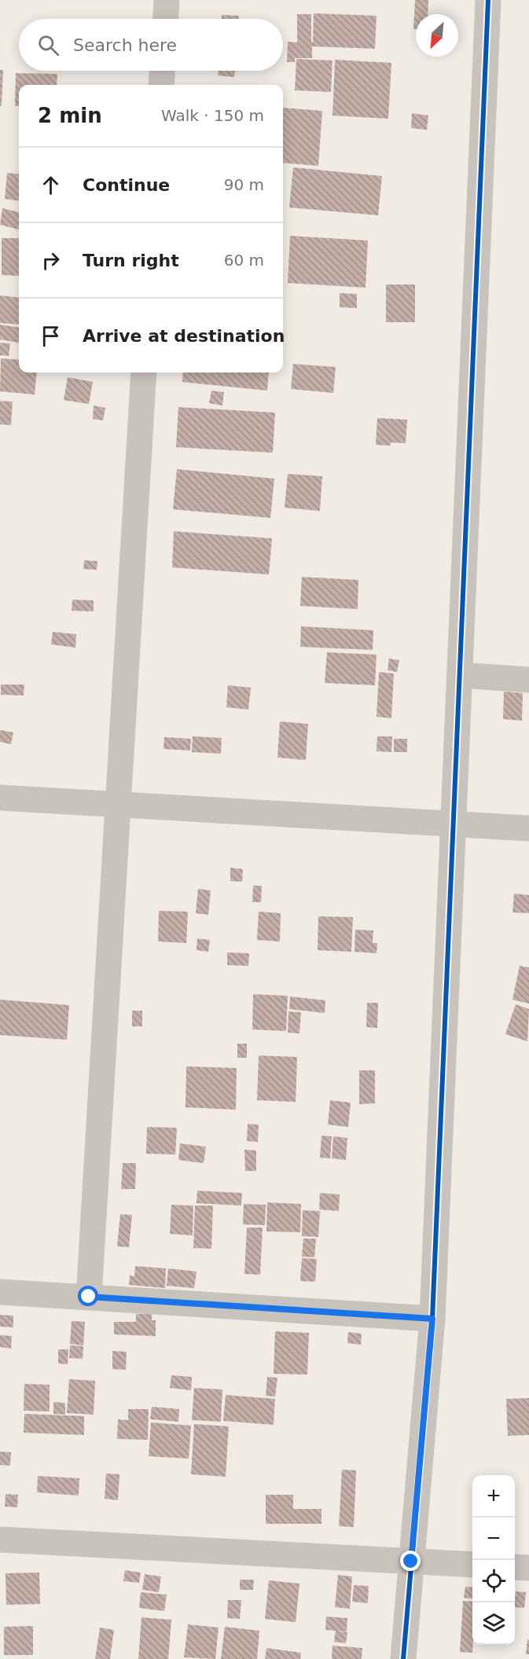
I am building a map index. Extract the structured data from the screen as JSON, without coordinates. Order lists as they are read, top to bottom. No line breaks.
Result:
{"north":"bottom left","page":{"search":"Search here","heading":["2 min","Walk · 150 m"],"list":[["Continue","90 m"],["Turn right","60 m"],"Arrive at destination"],"map_buttons":["+","−"]}}
